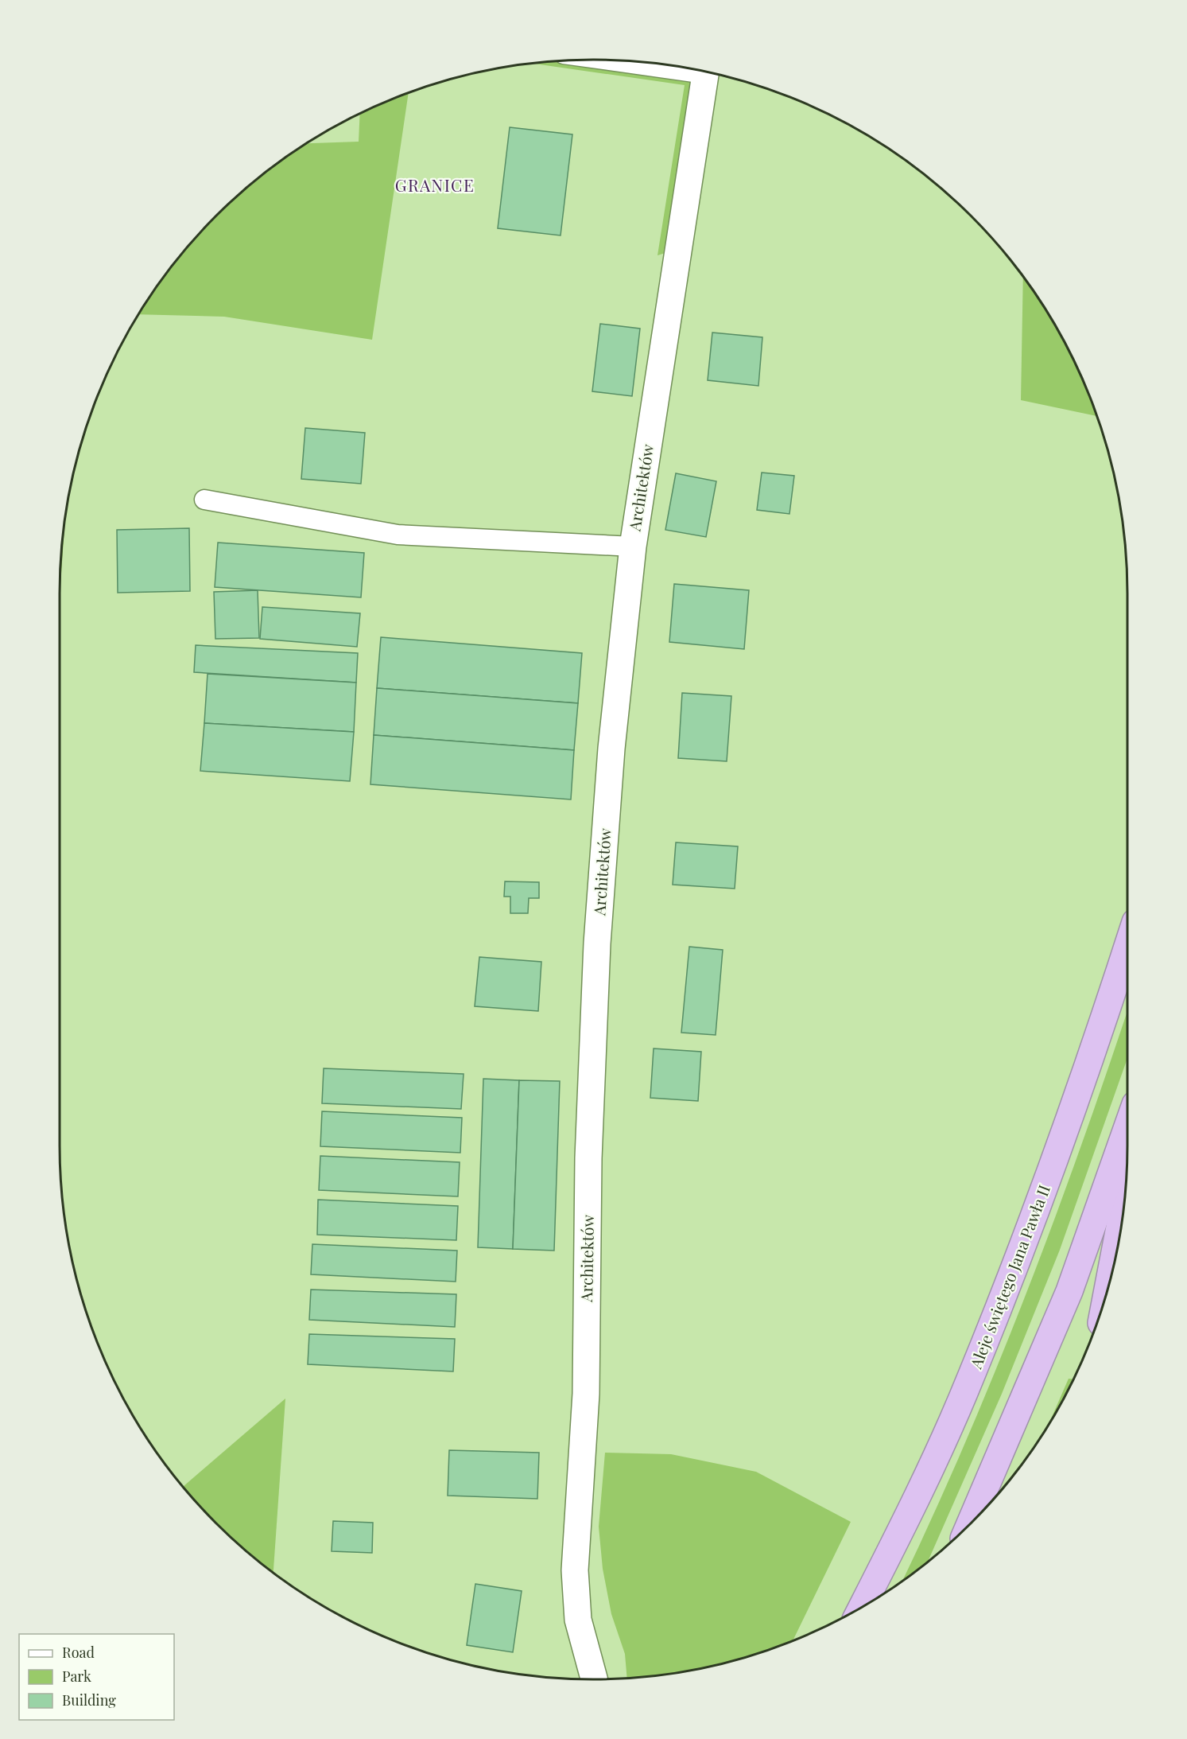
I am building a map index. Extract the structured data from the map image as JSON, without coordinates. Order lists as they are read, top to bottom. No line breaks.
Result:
{"streets":{"highway":["Aleje świętego Jana Pawła II"],"street":["Architektów"]},"districts":["GRANICE"],"legend":["Road","Park","Building"]}
